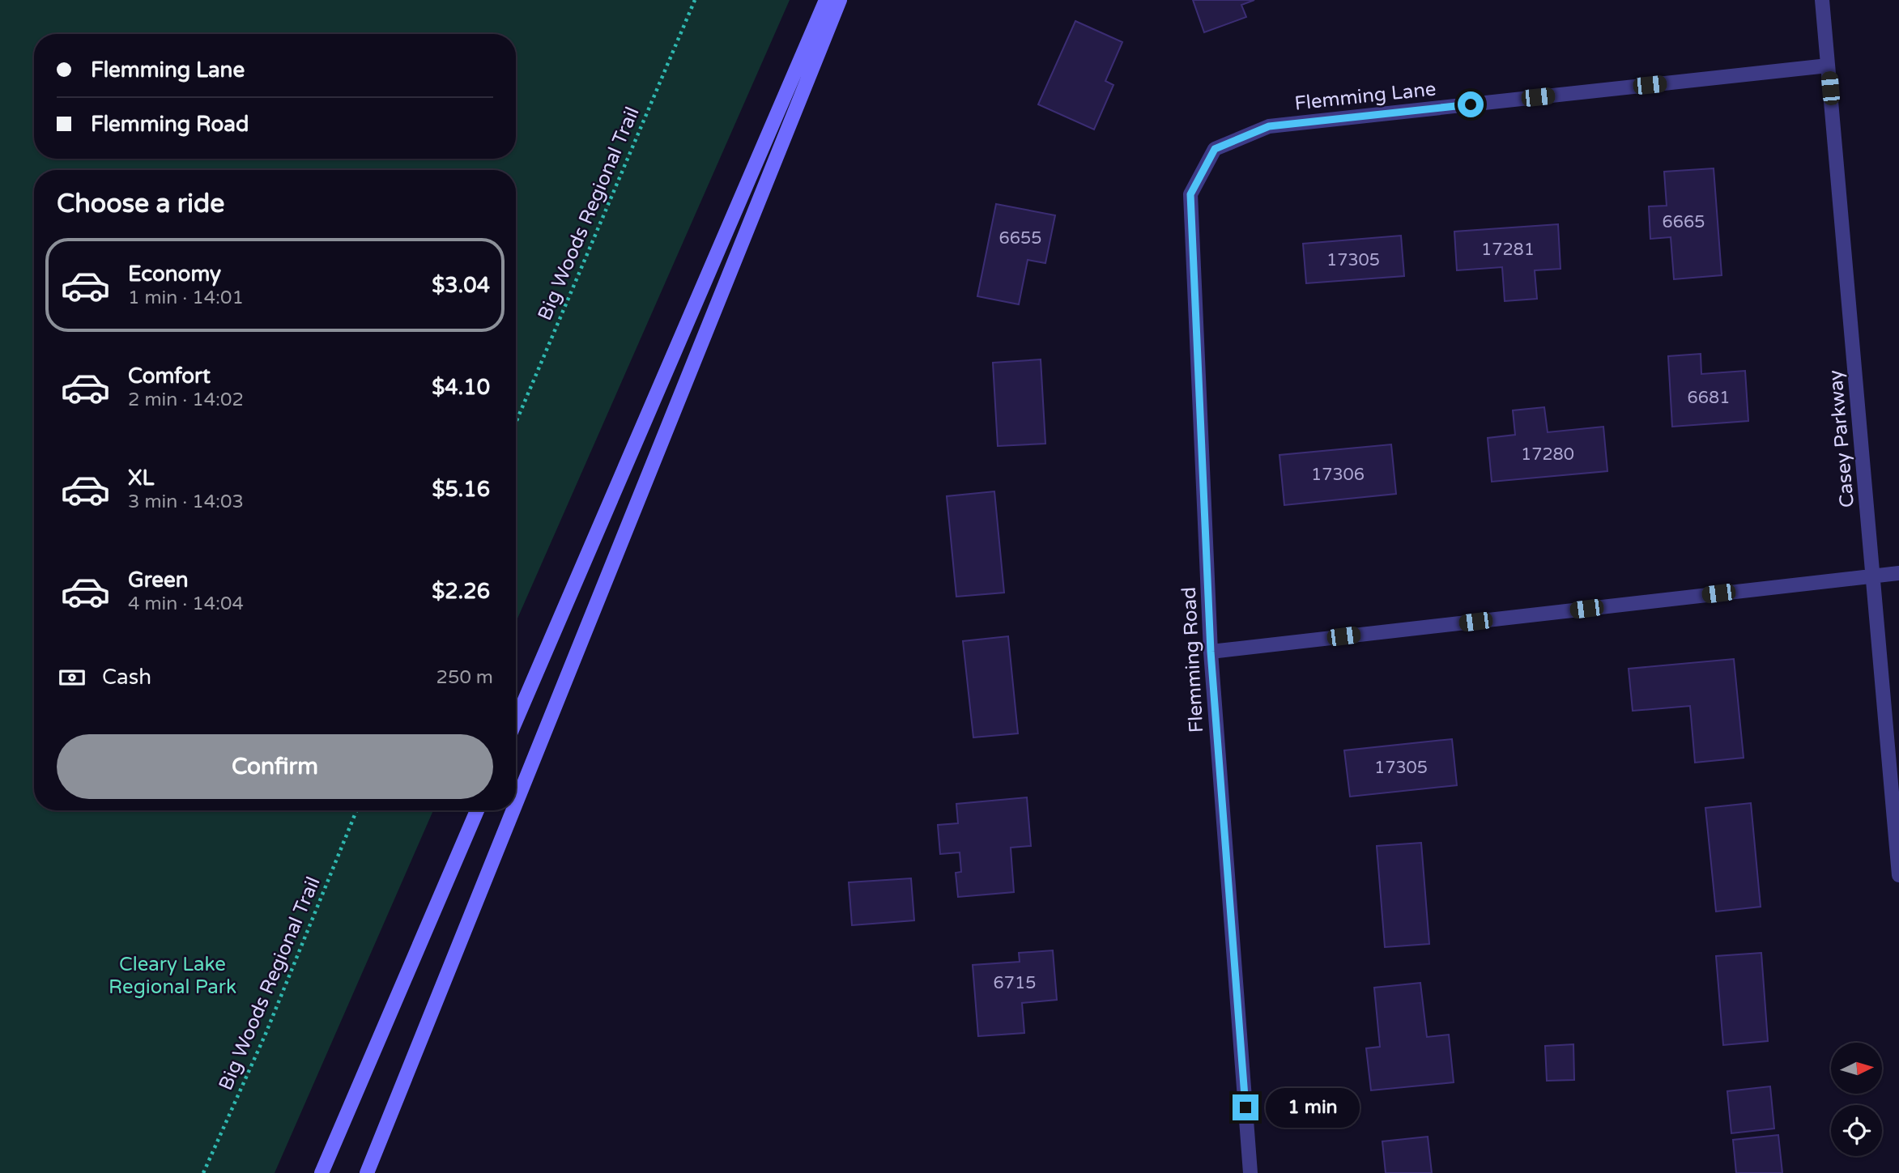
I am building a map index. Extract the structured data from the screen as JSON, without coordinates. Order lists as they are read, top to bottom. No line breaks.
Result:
{"streets":{"street":["Flemming Lane","Casey Parkway","Flemming Road"],"path":["Big Woods Regional Trail"]},"crossings":[["Flemming Lane","Casey Parkway"],["Flemming Lane","Flemming Road"]],"parks":["Cleary Lake Regional Park"],"house_numbers":["6665","6655","17281","17305","6681","17280","17306","17305","6715"],"north":"right","page":{"banner":["Flemming Lane","Flemming Road"],"heading":"Choose a ride","list":[{"name":"Economy","note":"1 min · 14:01","value":"$3.04"},{"name":"Comfort","note":"2 min · 14:02","value":"$4.10"},{"name":"XL","note":"3 min · 14:03","value":"$5.16"},{"name":"Green","note":"4 min · 14:04","value":"$2.26"}],"pay":["Cash","250 m"],"buttons":"Confirm","bubble":"1 min"}}
